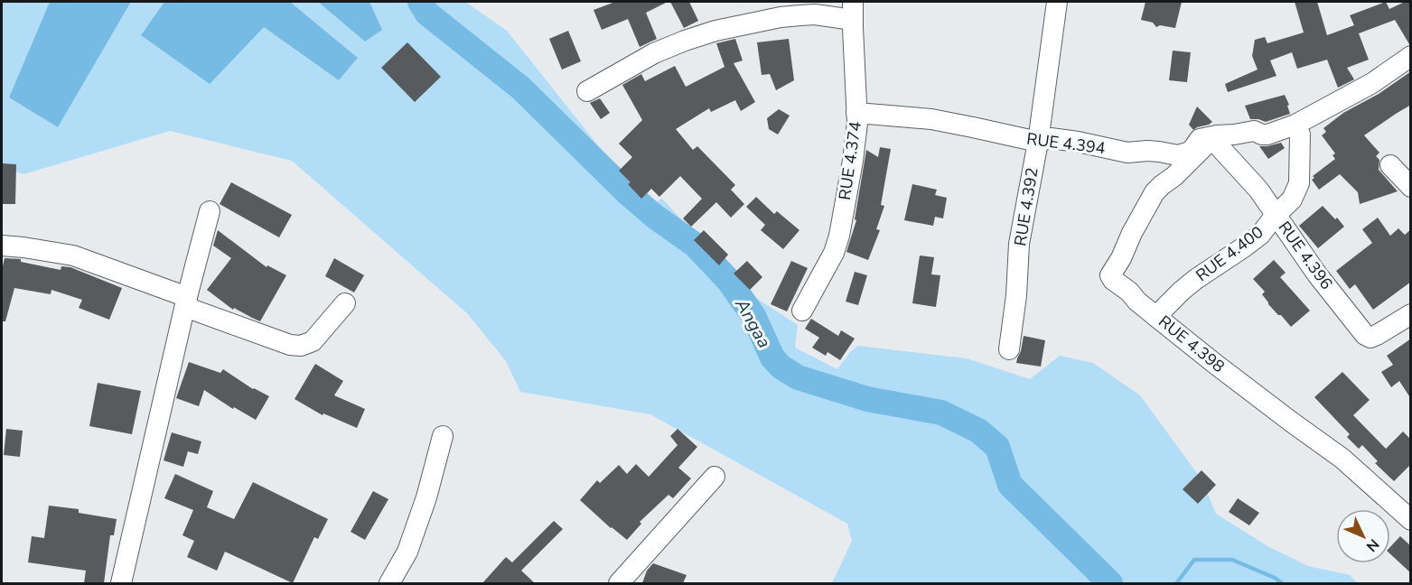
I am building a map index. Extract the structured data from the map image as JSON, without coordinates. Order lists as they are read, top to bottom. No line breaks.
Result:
{"streets":{"street":["RUE 4.394","RUE 4.374","RUE 4.392","RUE 4.400","RUE 4.396","RUE 4.398"]},"crossings":[["RUE 4.394","RUE 4.374"],["RUE 4.394","RUE 4.392"],["RUE 4.394","RUE 4.400"],["RUE 4.394","RUE 4.396"],["RUE 4.394","RUE 4.398"],["RUE 4.400","RUE 4.396"],["RUE 4.400","RUE 4.398"],["RUE 4.396","RUE 4.398"]],"water":["Angaa"],"north":"bottom right"}
